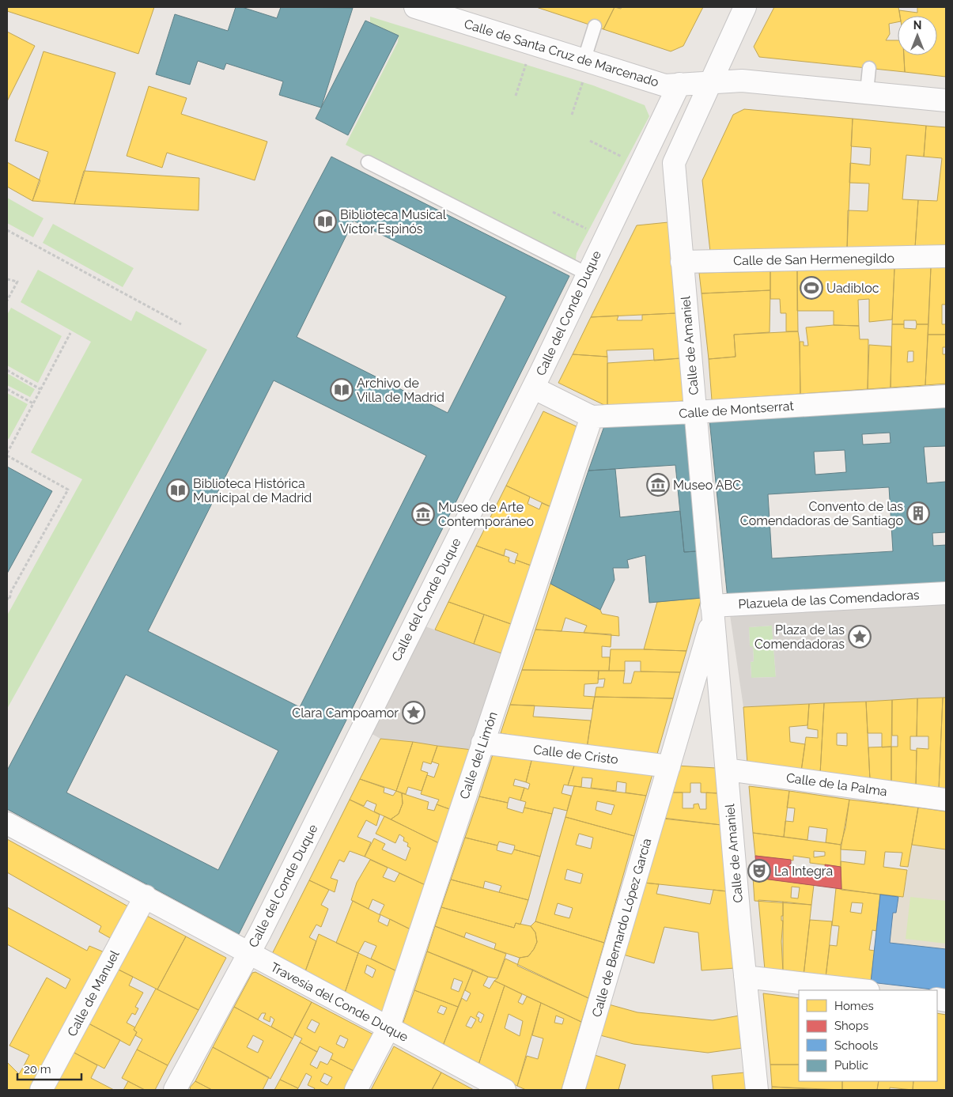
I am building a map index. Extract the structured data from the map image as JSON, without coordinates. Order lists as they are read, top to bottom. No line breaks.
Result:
{"streets":{"street":["Calle de Santa Cruz de Marcenado","Calle de San Hermenegildo","Calle del Conde Duque","Calle de Amaniel","Calle de Montserrat","Plazuela de las Comendadoras","Calle de Cristo","Calle del Limón","Calle de la Palma","Calle de Bernardo López García","Calle de Manuel","Travesía del Conde Duque"]},"crossings":[["Calle de Santa Cruz de Marcenado","Calle del Conde Duque"],["Calle de Santa Cruz de Marcenado","Calle de Amaniel"],["Calle de San Hermenegildo","Calle de Amaniel"],["Calle del Conde Duque","Calle de Montserrat"],["Calle del Conde Duque","Travesía del Conde Duque"],["Calle de Amaniel","Calle de Montserrat"],["Calle de Amaniel","Plazuela de las Comendadoras"],["Calle de Amaniel","Calle de Cristo"],["Calle de Amaniel","Calle de la Palma"],["Calle de Amaniel","Calle de Bernardo López García"],["Calle de Montserrat","Calle del Limón"],["Calle de Cristo","Calle del Limón"],["Calle de Cristo","Calle de Bernardo López García"],["Calle del Limón","Travesía del Conde Duque"],["Calle de Manuel","Travesía del Conde Duque"]],"places":{"library":["Biblioteca Musical Víctor Espinós","Archivo de Villa de Madrid","Biblioteca Histórica Municipal de Madrid"],"sports":["Uadibloc"],"museum":["Museo ABC","Museo de Arte Contemporáneo"],"building":["Convento de las Comendadoras de Santiago"],"place":["Plaza de las Comendadoras","Clara Campoamor"],"theatre":["La Integra"]},"legend":["Homes","Shops","Schools","Public"],"scale_bar":"20 m","north":"top"}
